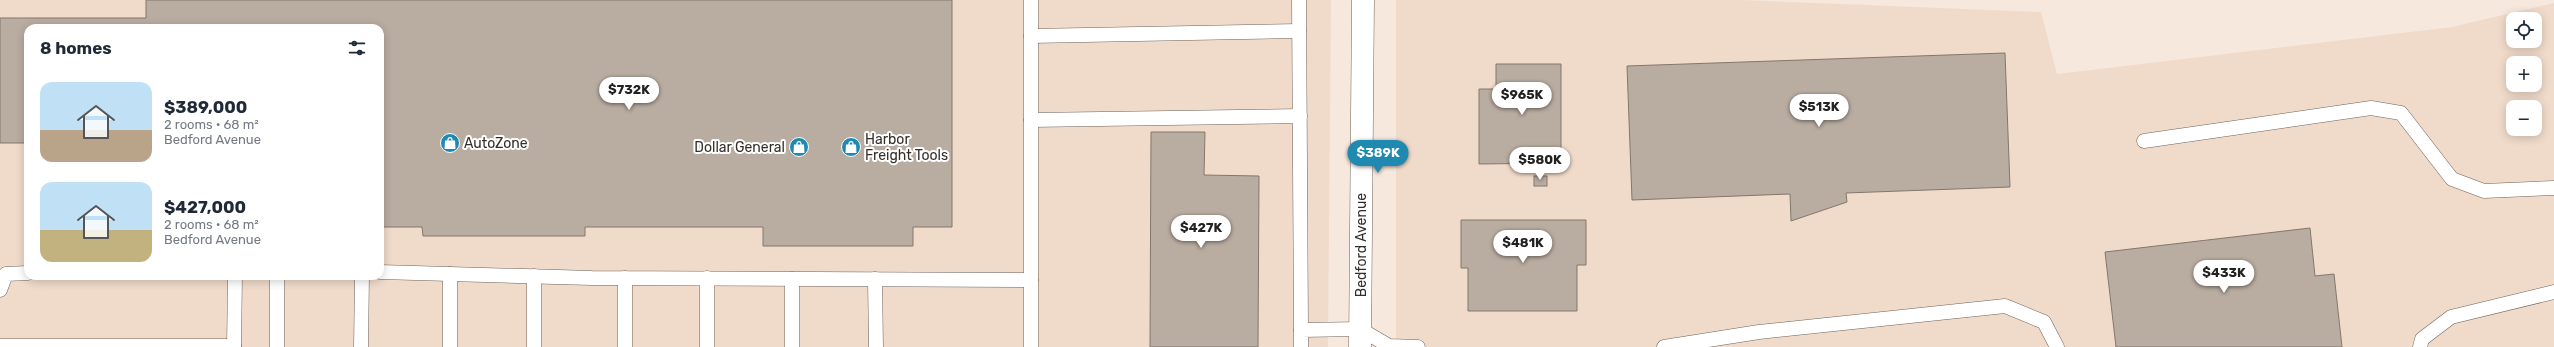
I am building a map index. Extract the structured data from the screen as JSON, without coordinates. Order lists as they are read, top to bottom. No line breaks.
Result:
{"streets":{"street":["Bedford Avenue"]},"places":{"shop":["AutoZone","Dollar General","Harbor Freight Tools"]},"page":{"map_buttons":["+","−"],"heading":"8 homes","list":[{"name":"$389,000","note":"2 rooms · 68 m² · Bedford Avenue"},{"name":"$427,000","note":"2 rooms · 68 m² · Bedford Avenue"}],"price":["$732K","$965K","$513K","$389K","$580K","$427K","$481K","$433K"]}}
